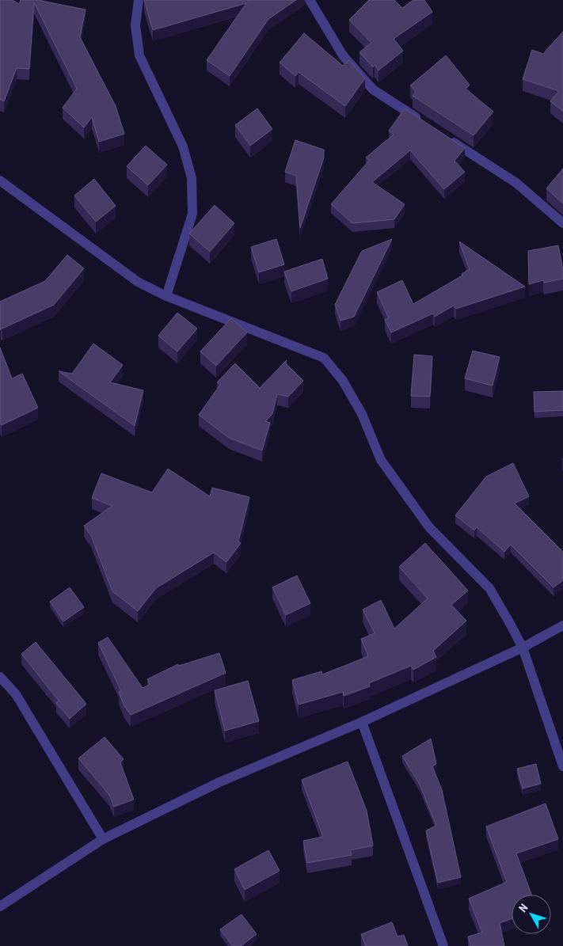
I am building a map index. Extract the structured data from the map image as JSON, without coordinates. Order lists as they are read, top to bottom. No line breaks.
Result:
{"north":"top left"}
